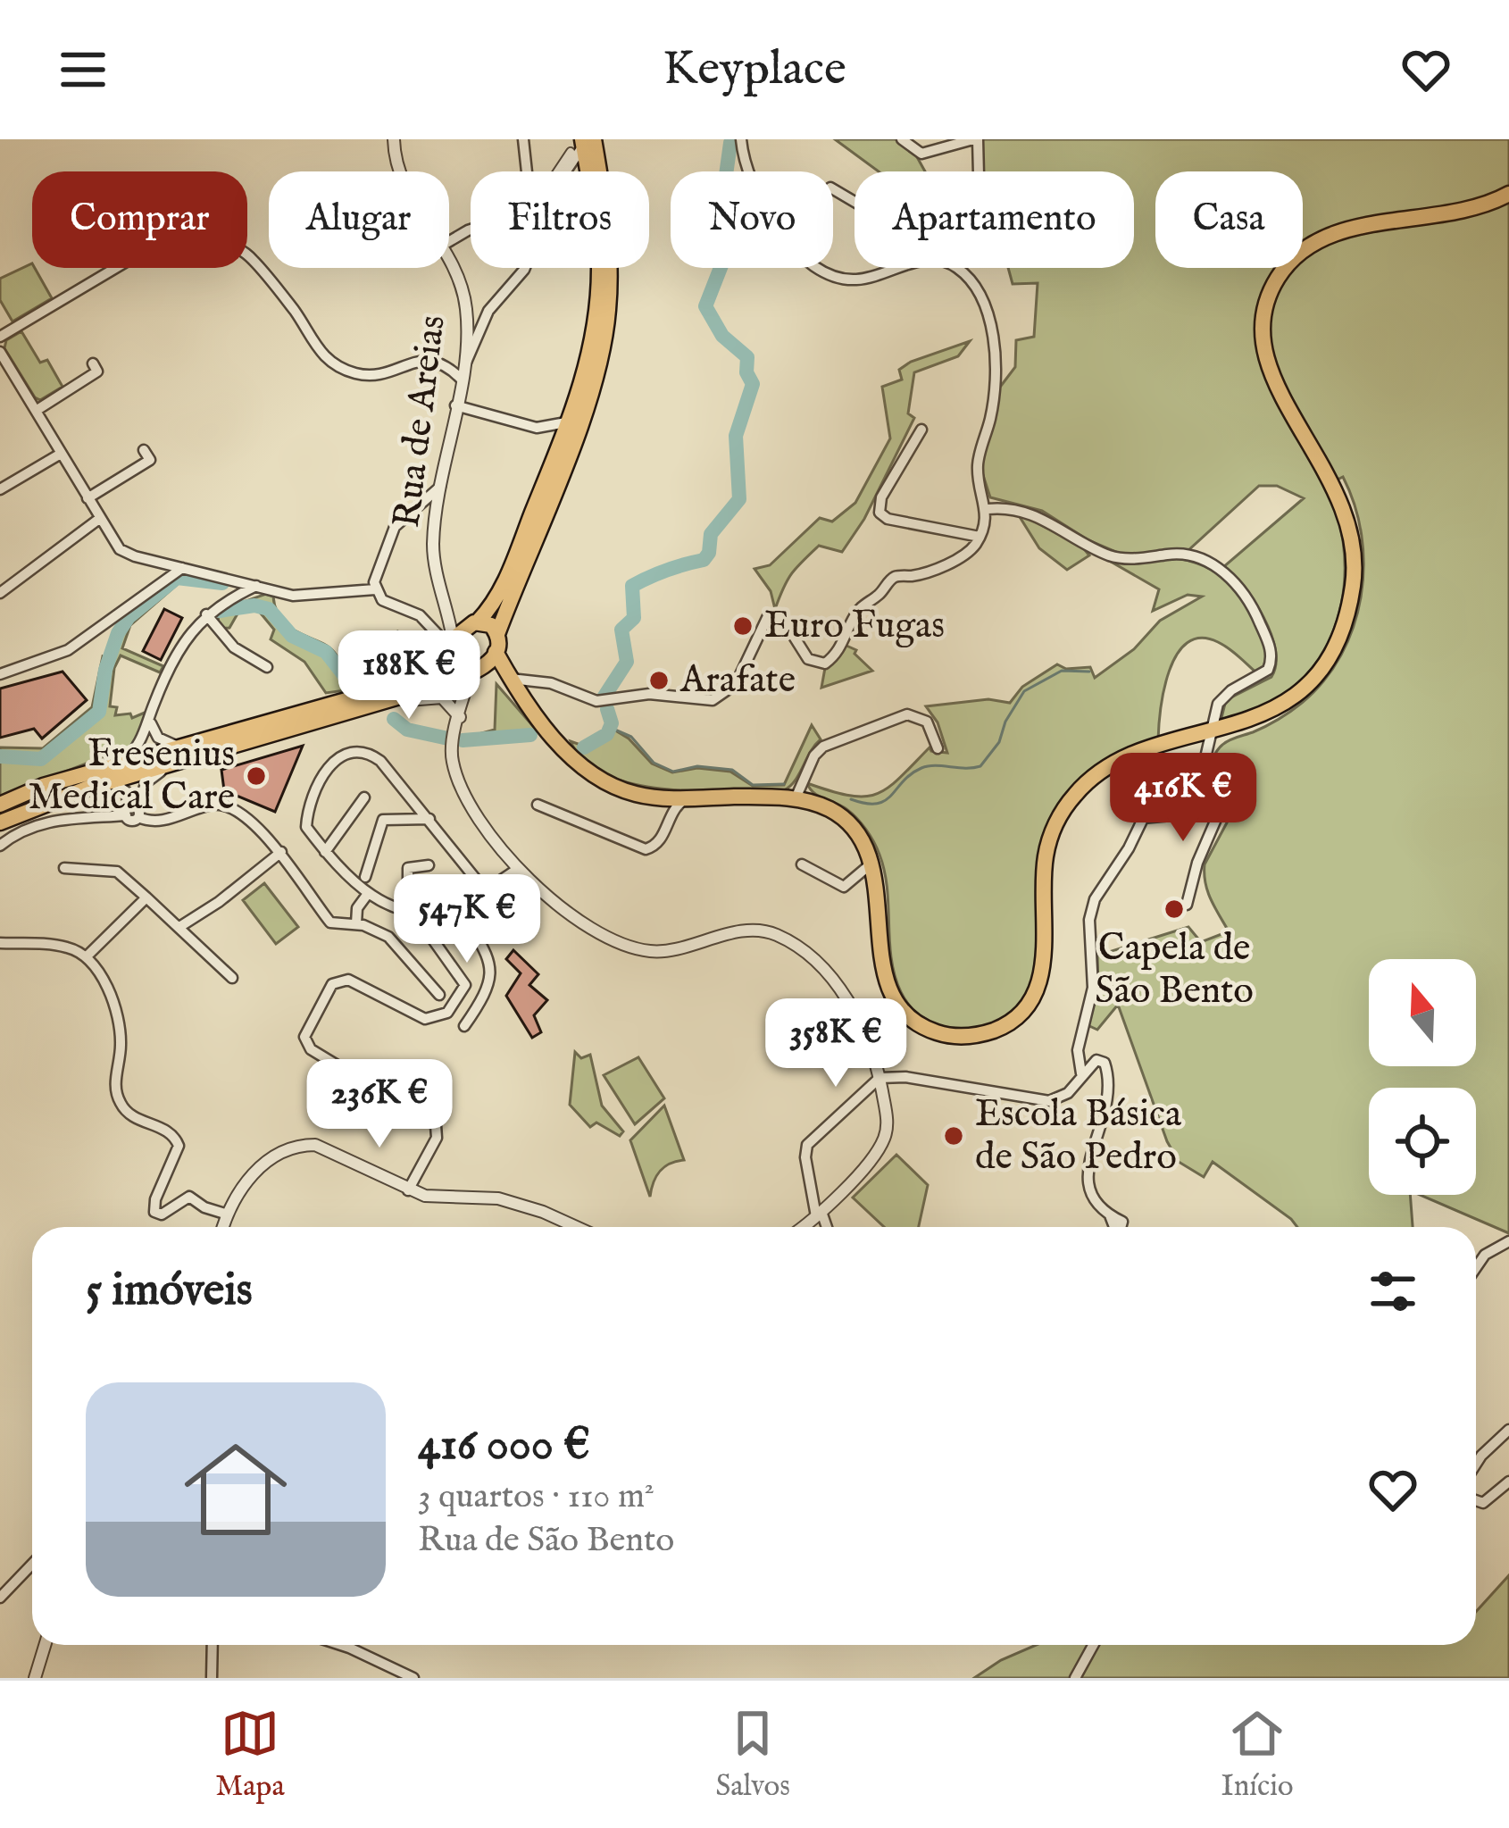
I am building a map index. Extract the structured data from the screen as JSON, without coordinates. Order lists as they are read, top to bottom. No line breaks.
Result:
{"streets":{"street":["Rua de Areias"]},"places":["Euro Fugas","Arafate","Fresenius Medical Care","Capela de São Bento","Escola Básica de São Pedro"],"north":"top","page":{"header":"Keyplace","chip":["Comprar","Alugar","Filtros","Novo","Apartamento","Casa"],"price":["188K €","416K €","547K €","358K €","236K €"],"heading":"5 imóveis","list":[{"name":"416 000 €","note":"3 quartos · 110 m² · Rua de São Bento"}],"tabs":["Mapa","Salvos","Início"]}}
